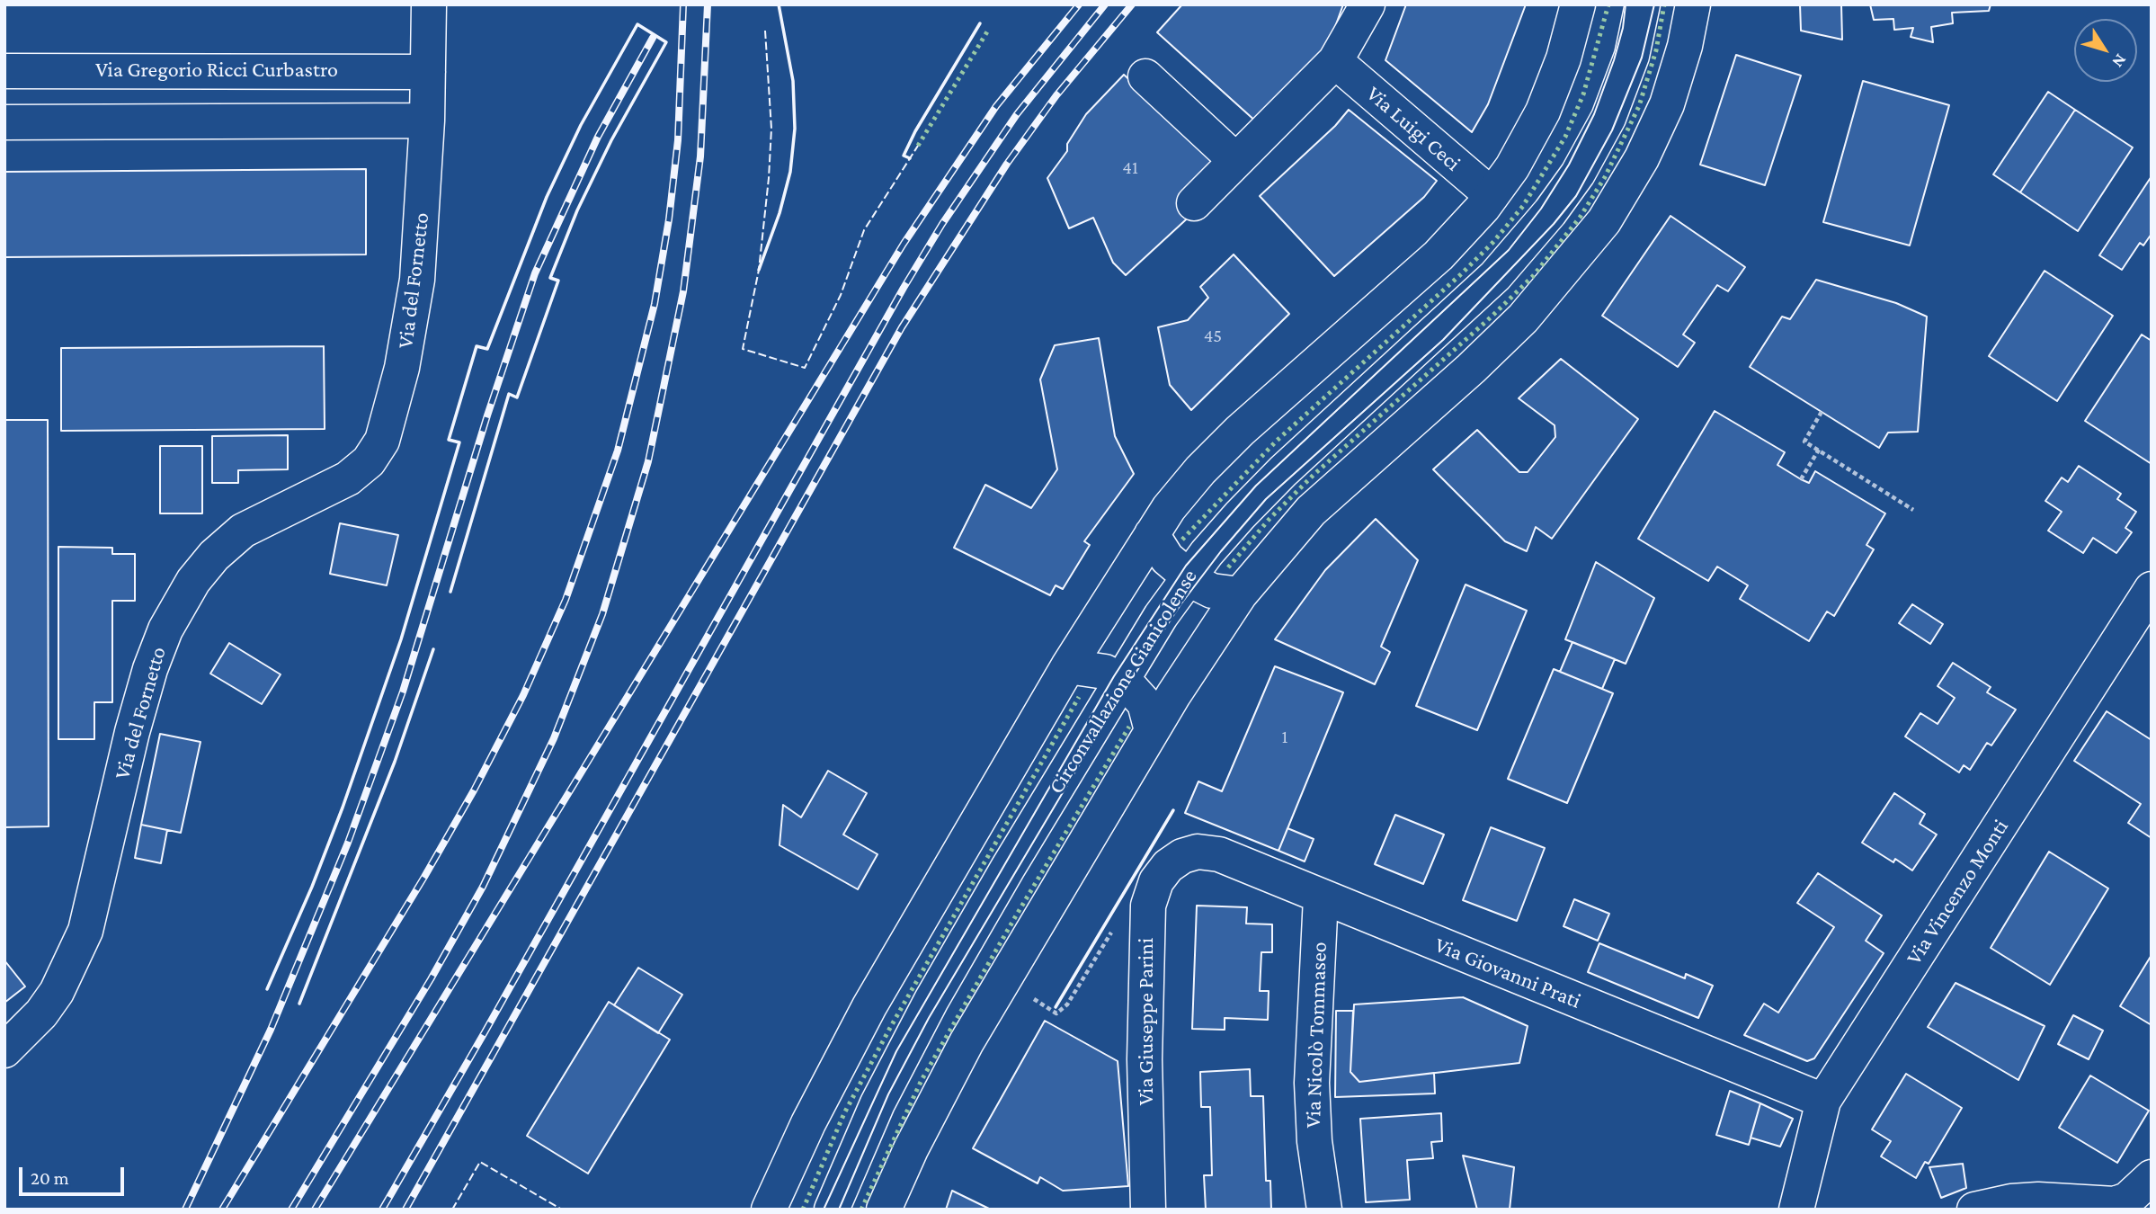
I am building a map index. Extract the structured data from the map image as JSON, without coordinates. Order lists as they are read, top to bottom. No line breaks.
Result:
{"streets":{"street":["Via Gregorio Ricci Curbastro","Via Luigi Ceci","Via del Fornetto","Circonvallazione Gianicolense","Via Vincenzo Monti","Via Giovanni Prati","Via Giuseppe Parini","Via Nicolò Tommaseo"]},"crossings":[["Via Gregorio Ricci Curbastro","Via del Fornetto"],["Via Vincenzo Monti","Via Giovanni Prati"],["Via Giovanni Prati","Via Giuseppe Parini"],["Via Giovanni Prati","Via Nicolò Tommaseo"]],"house_numbers":["41","45","1"],"scale_bar":"20 m","north":"bottom right"}
